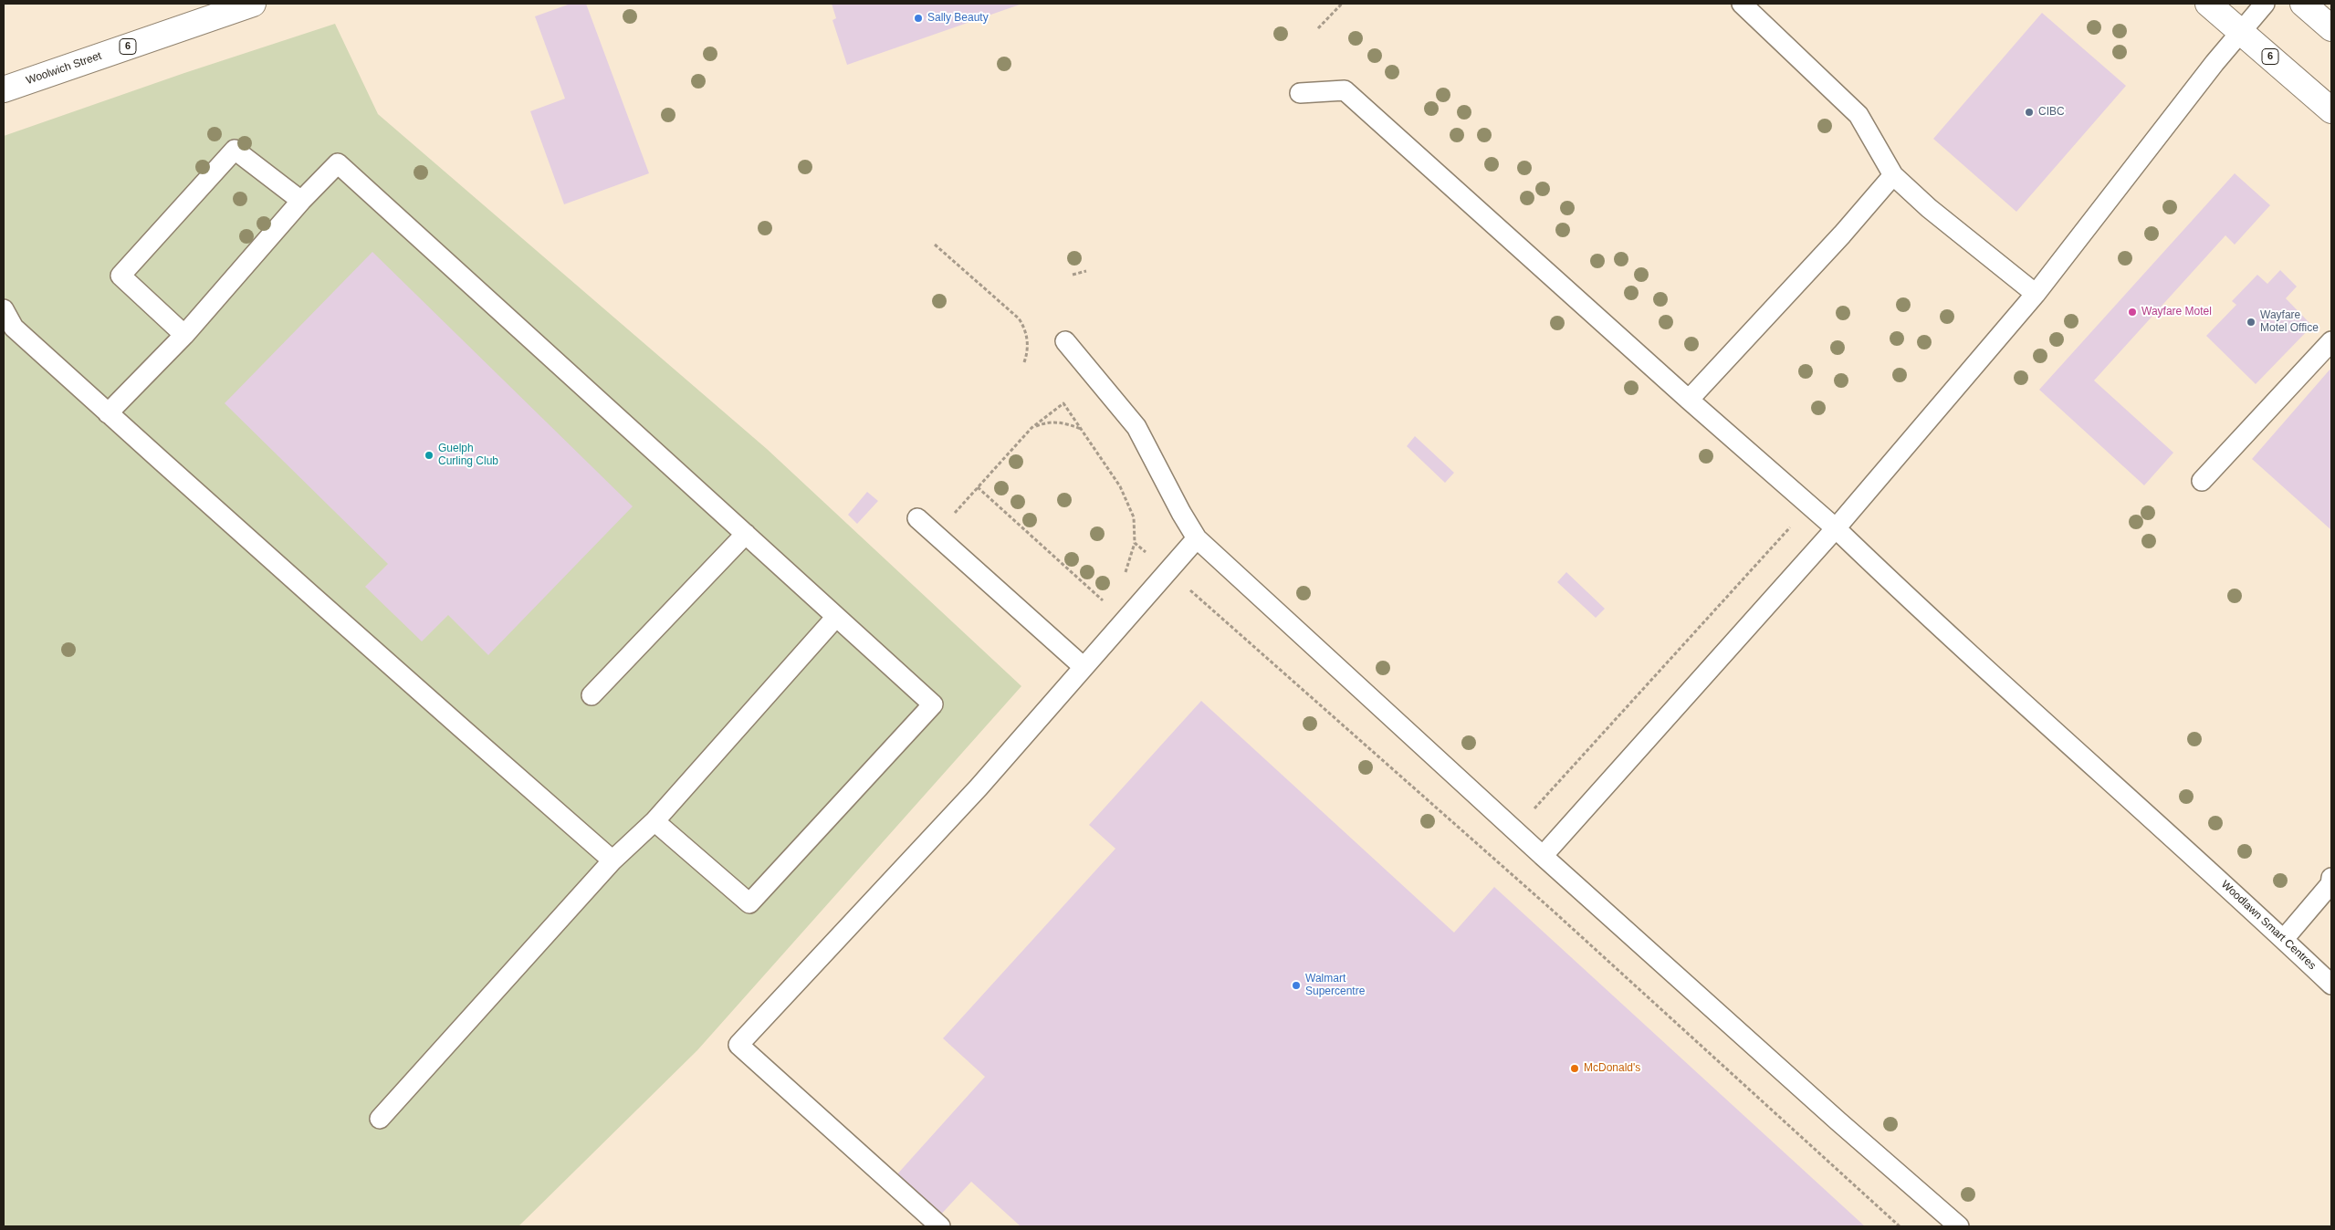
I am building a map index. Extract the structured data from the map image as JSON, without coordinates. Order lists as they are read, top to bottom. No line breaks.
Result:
{"streets":{"main road":["6","Woolwich Street"],"lane":["Woodlawn Smart Centres"]},"places":["Sally Beauty","CIBC","Wayfare Motel","Wayfare Motel Office","Guelph Curling Club","Walmart Supercentre","McDonald's"]}
